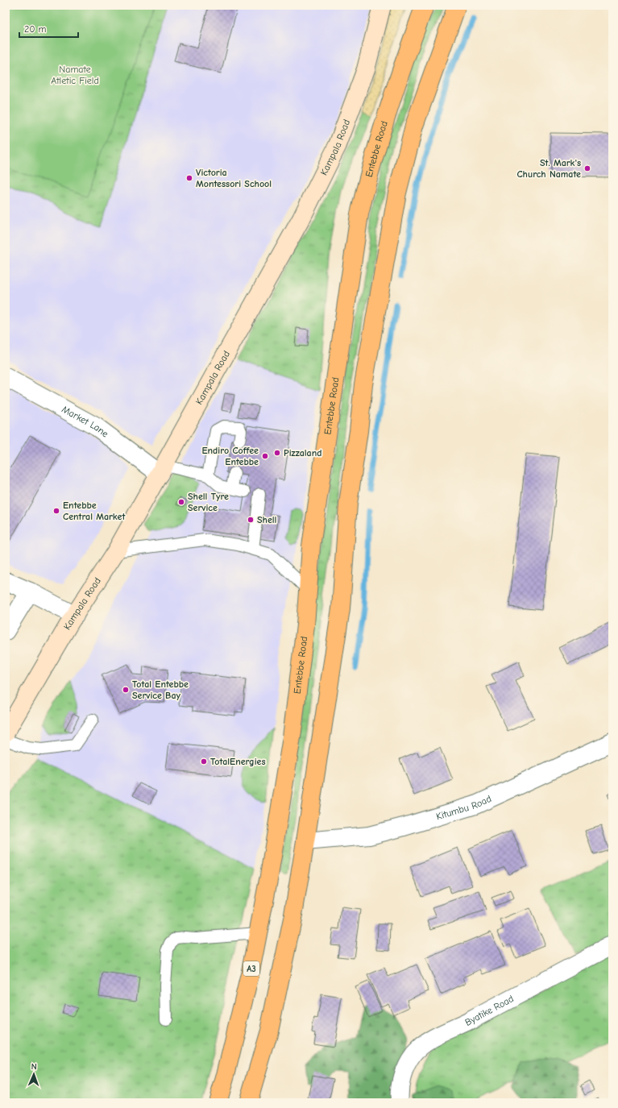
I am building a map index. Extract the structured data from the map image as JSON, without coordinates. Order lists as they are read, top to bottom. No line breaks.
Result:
{"streets":{"highway":["Entebbe Road","A3"],"main road":["Kampala Road"],"street":["Market Lane","Kitumbu Road","Byatike Road"]},"crossings":[["Kampala Road","Market Lane"],["Entebbe Road","A3"]],"parks":["Namate Atletic Field"],"places":["St. Mark's Church Namate","Victoria Montessori School","Pizzaland","Endiro Coffee Entebbe","Shell Tyre Service","Entebbe Central Market","Shell","Total Entebbe Service Bay","TotalEnergies"],"scale_bar":"20 m","north":"top"}
